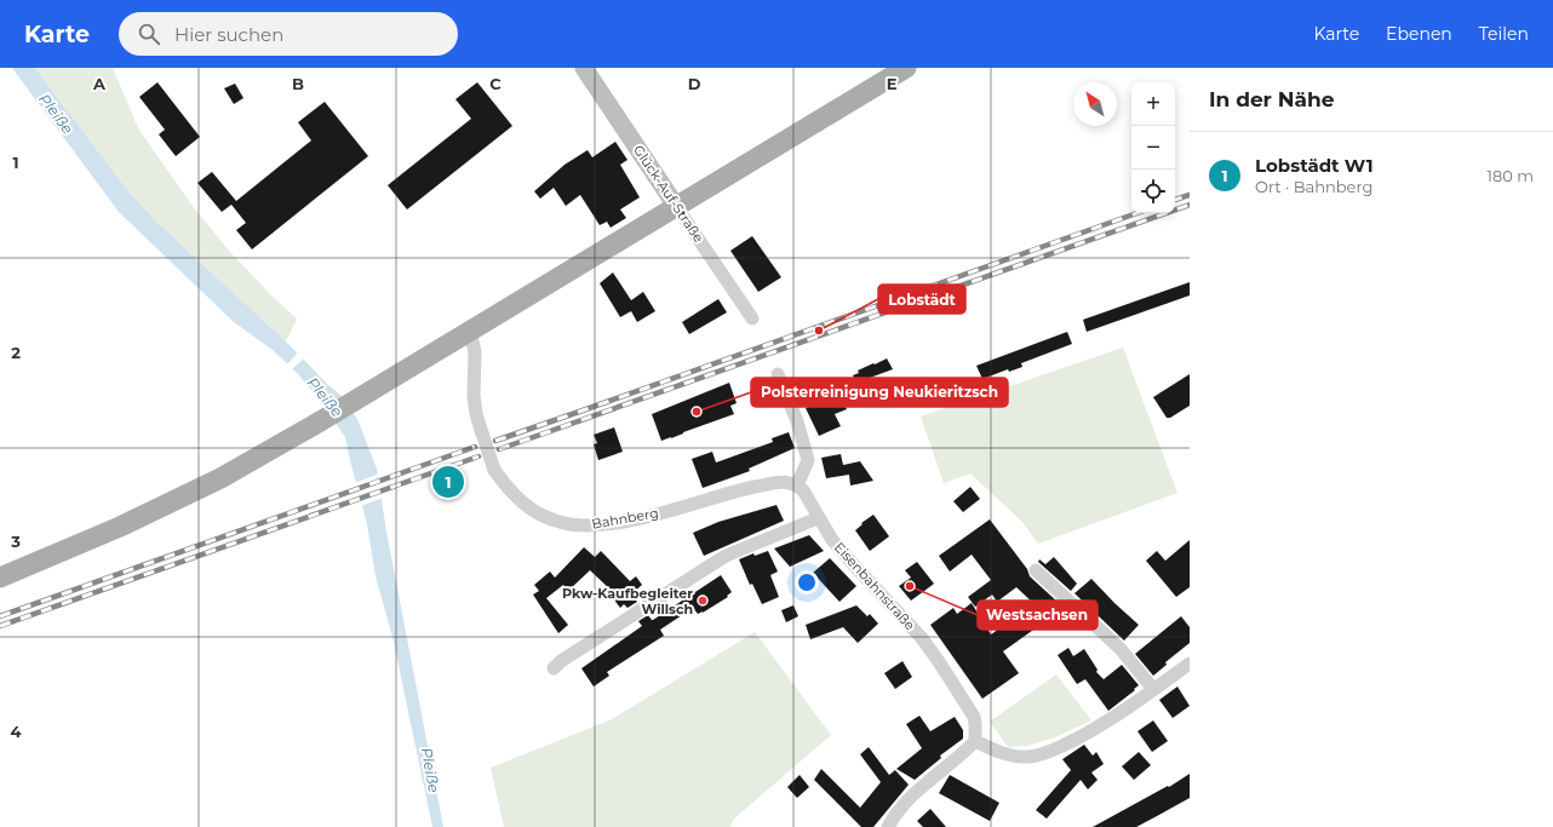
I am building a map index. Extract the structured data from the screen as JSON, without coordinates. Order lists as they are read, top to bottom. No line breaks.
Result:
{"streets":{"main road":["Glück-Auf-Straße"],"street":["Bahnberg","Eisenbahnstraße"]},"crossings":[["Bahnberg","Eisenbahnstraße"]],"water":["Pleiße"],"places":["Lobstädt","Polsterreinigung Neukieritzsch","Westsachsen","Pkw-Kaufbegleiter Willsch"],"north":"top left","page":{"header":"Karte","search":"Hier suchen","nav":["Karte","Ebenen","Teilen"],"heading":"In der Nähe","map_buttons":["+","−"],"list":[{"mark":"1","name":"Lobstädt W1","note":"Ort · Bahnberg","value":"180 m"}],"pins":"1"},"grid":{"columns":["A","B","C","D","E"],"rows":["1","2","3","4"]}}
